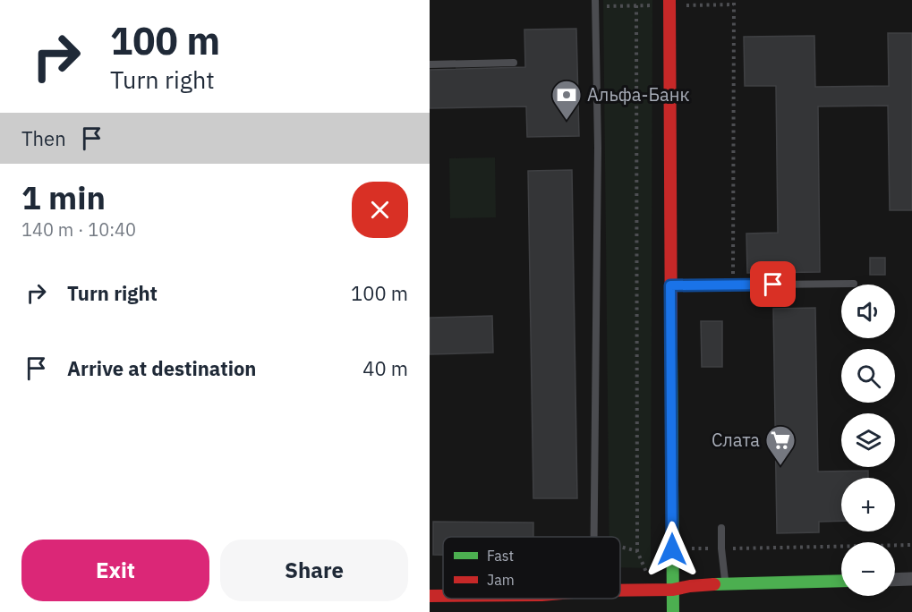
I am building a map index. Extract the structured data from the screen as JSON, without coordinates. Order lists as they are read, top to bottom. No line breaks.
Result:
{"places":{"bank":["Альфа-Банк"],"supermarket":["Слата"]},"legend":["Fast","Jam"],"page":{"turn":["100 m","Turn right"],"then":"Then","heading":["1 min","140 m · 10:40"],"list":[{"name":"Turn right","value":"100 m"},{"name":"Arrive at destination","value":"40 m"}],"map_buttons":["+","−"],"buttons":["Exit","Share"]}}
